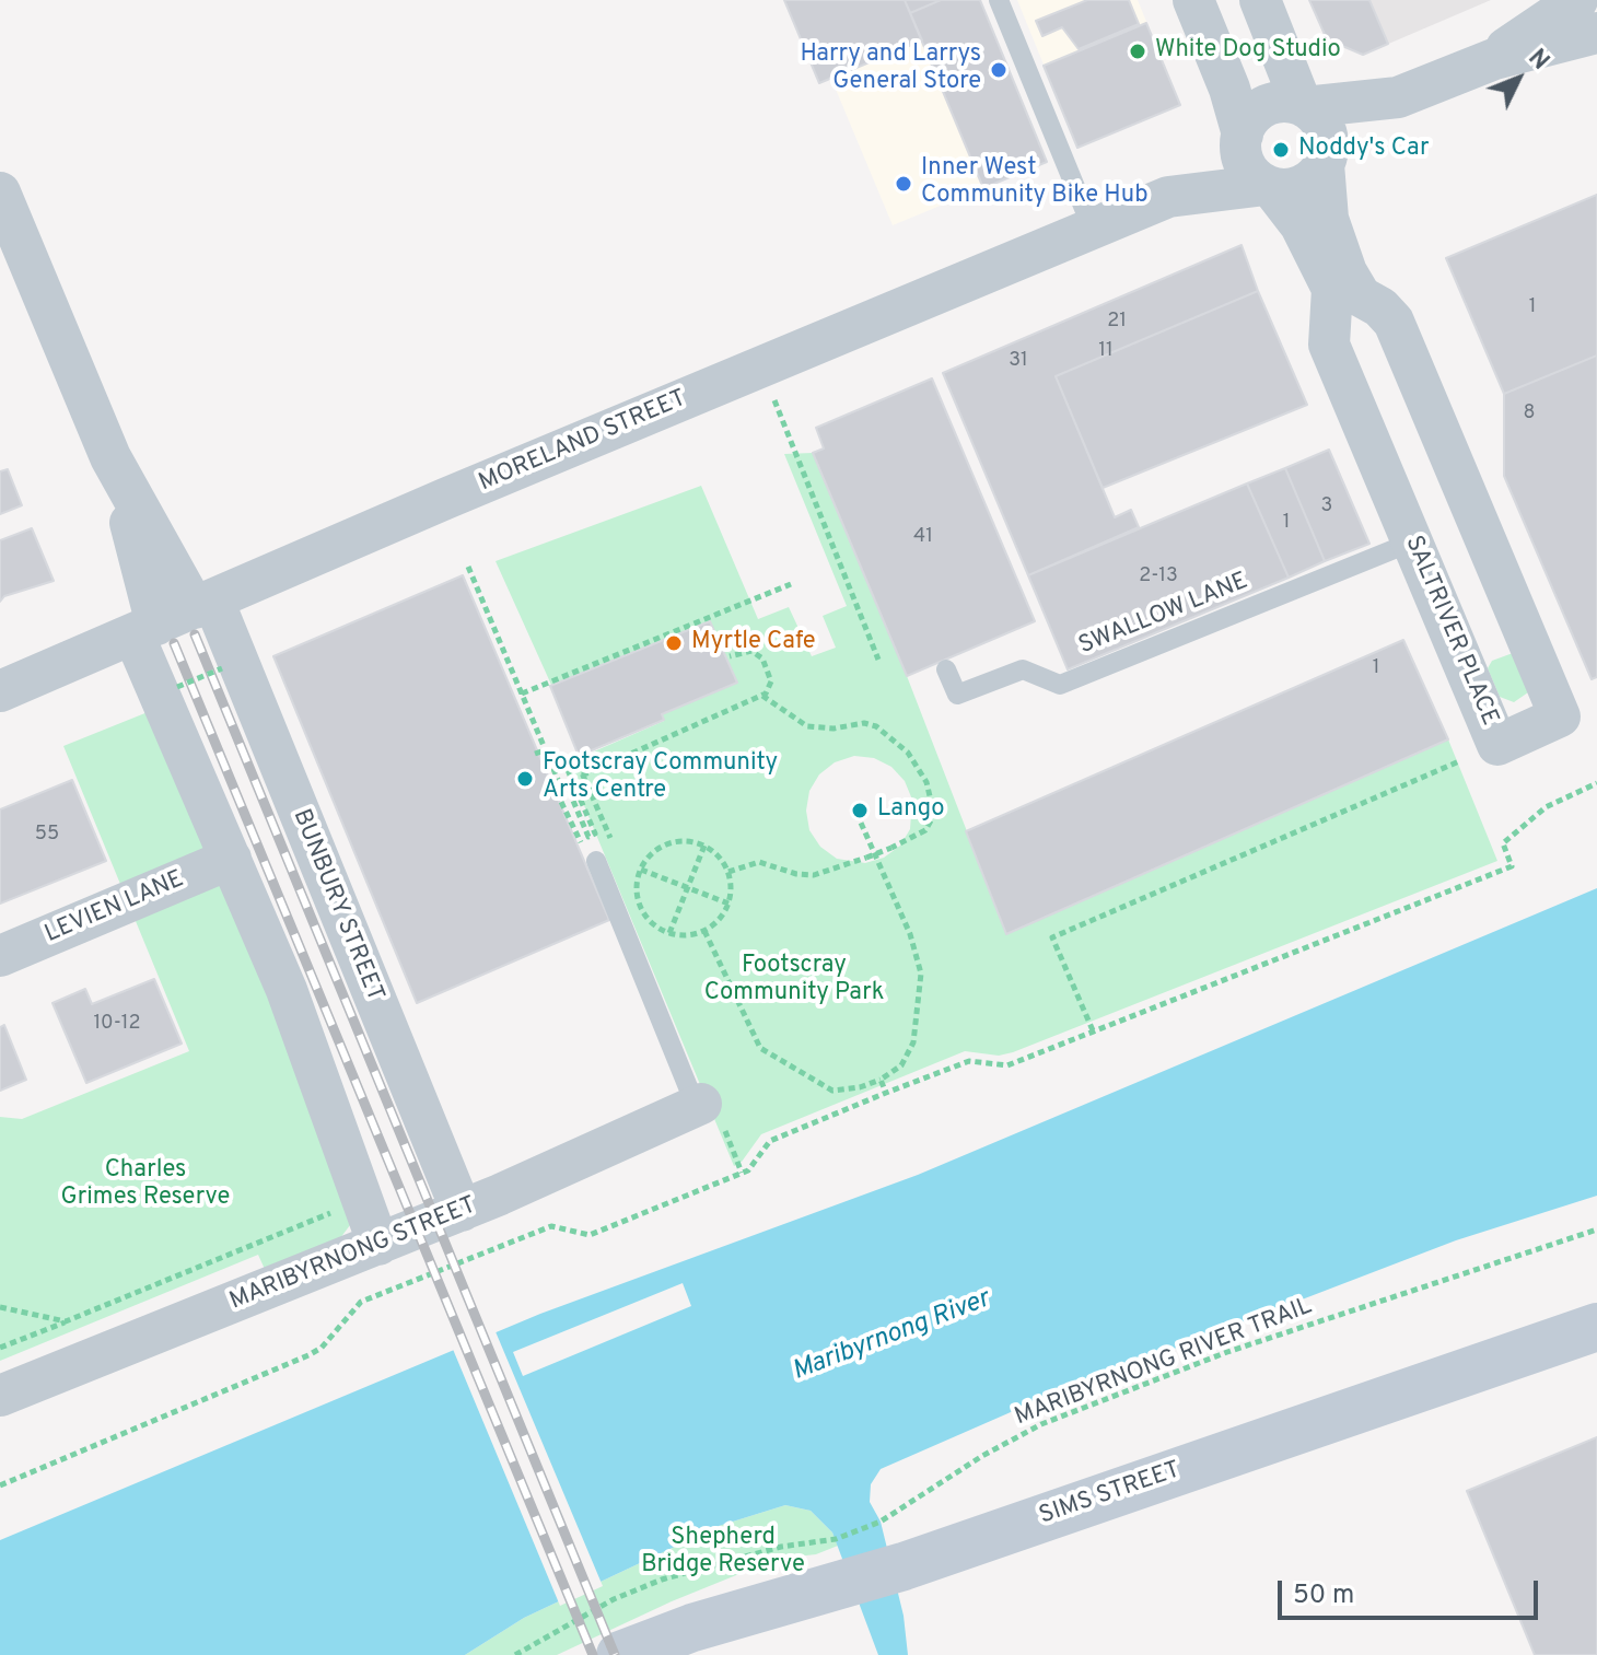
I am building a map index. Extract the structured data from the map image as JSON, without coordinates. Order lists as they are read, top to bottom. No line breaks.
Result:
{"streets":{"street":["MORELAND STREET","SALTRIVER PLACE","BUNBURY STREET","LEVIEN LANE","MARIBYRNONG STREET","SIMS STREET"],"lane":["SWALLOW LANE"],"path":["MARIBYRNONG RIVER TRAIL"]},"crossings":[["MORELAND STREET","SALTRIVER PLACE"],["MORELAND STREET","BUNBURY STREET"],["SWALLOW LANE","SALTRIVER PLACE"],["BUNBURY STREET","LEVIEN LANE"],["BUNBURY STREET","MARIBYRNONG STREET"],["MARIBYRNONG RIVER TRAIL","SIMS STREET"]],"water":["Maribyrnong River"],"parks":["Footscray Community Park","Charles Grimes Reserve","Shepherd Bridge Reserve"],"places":["White Dog Studio","Harry and Larrys General Store","Noddy's Car","Inner West Community Bike Hub","Myrtle Cafe","Footscray Community Arts Centre","Lango"],"house_numbers":["1","21","11","31","8","3","1","41","2-13","1","55","10-12"],"scale_bar":"50 m","north":"top right"}
